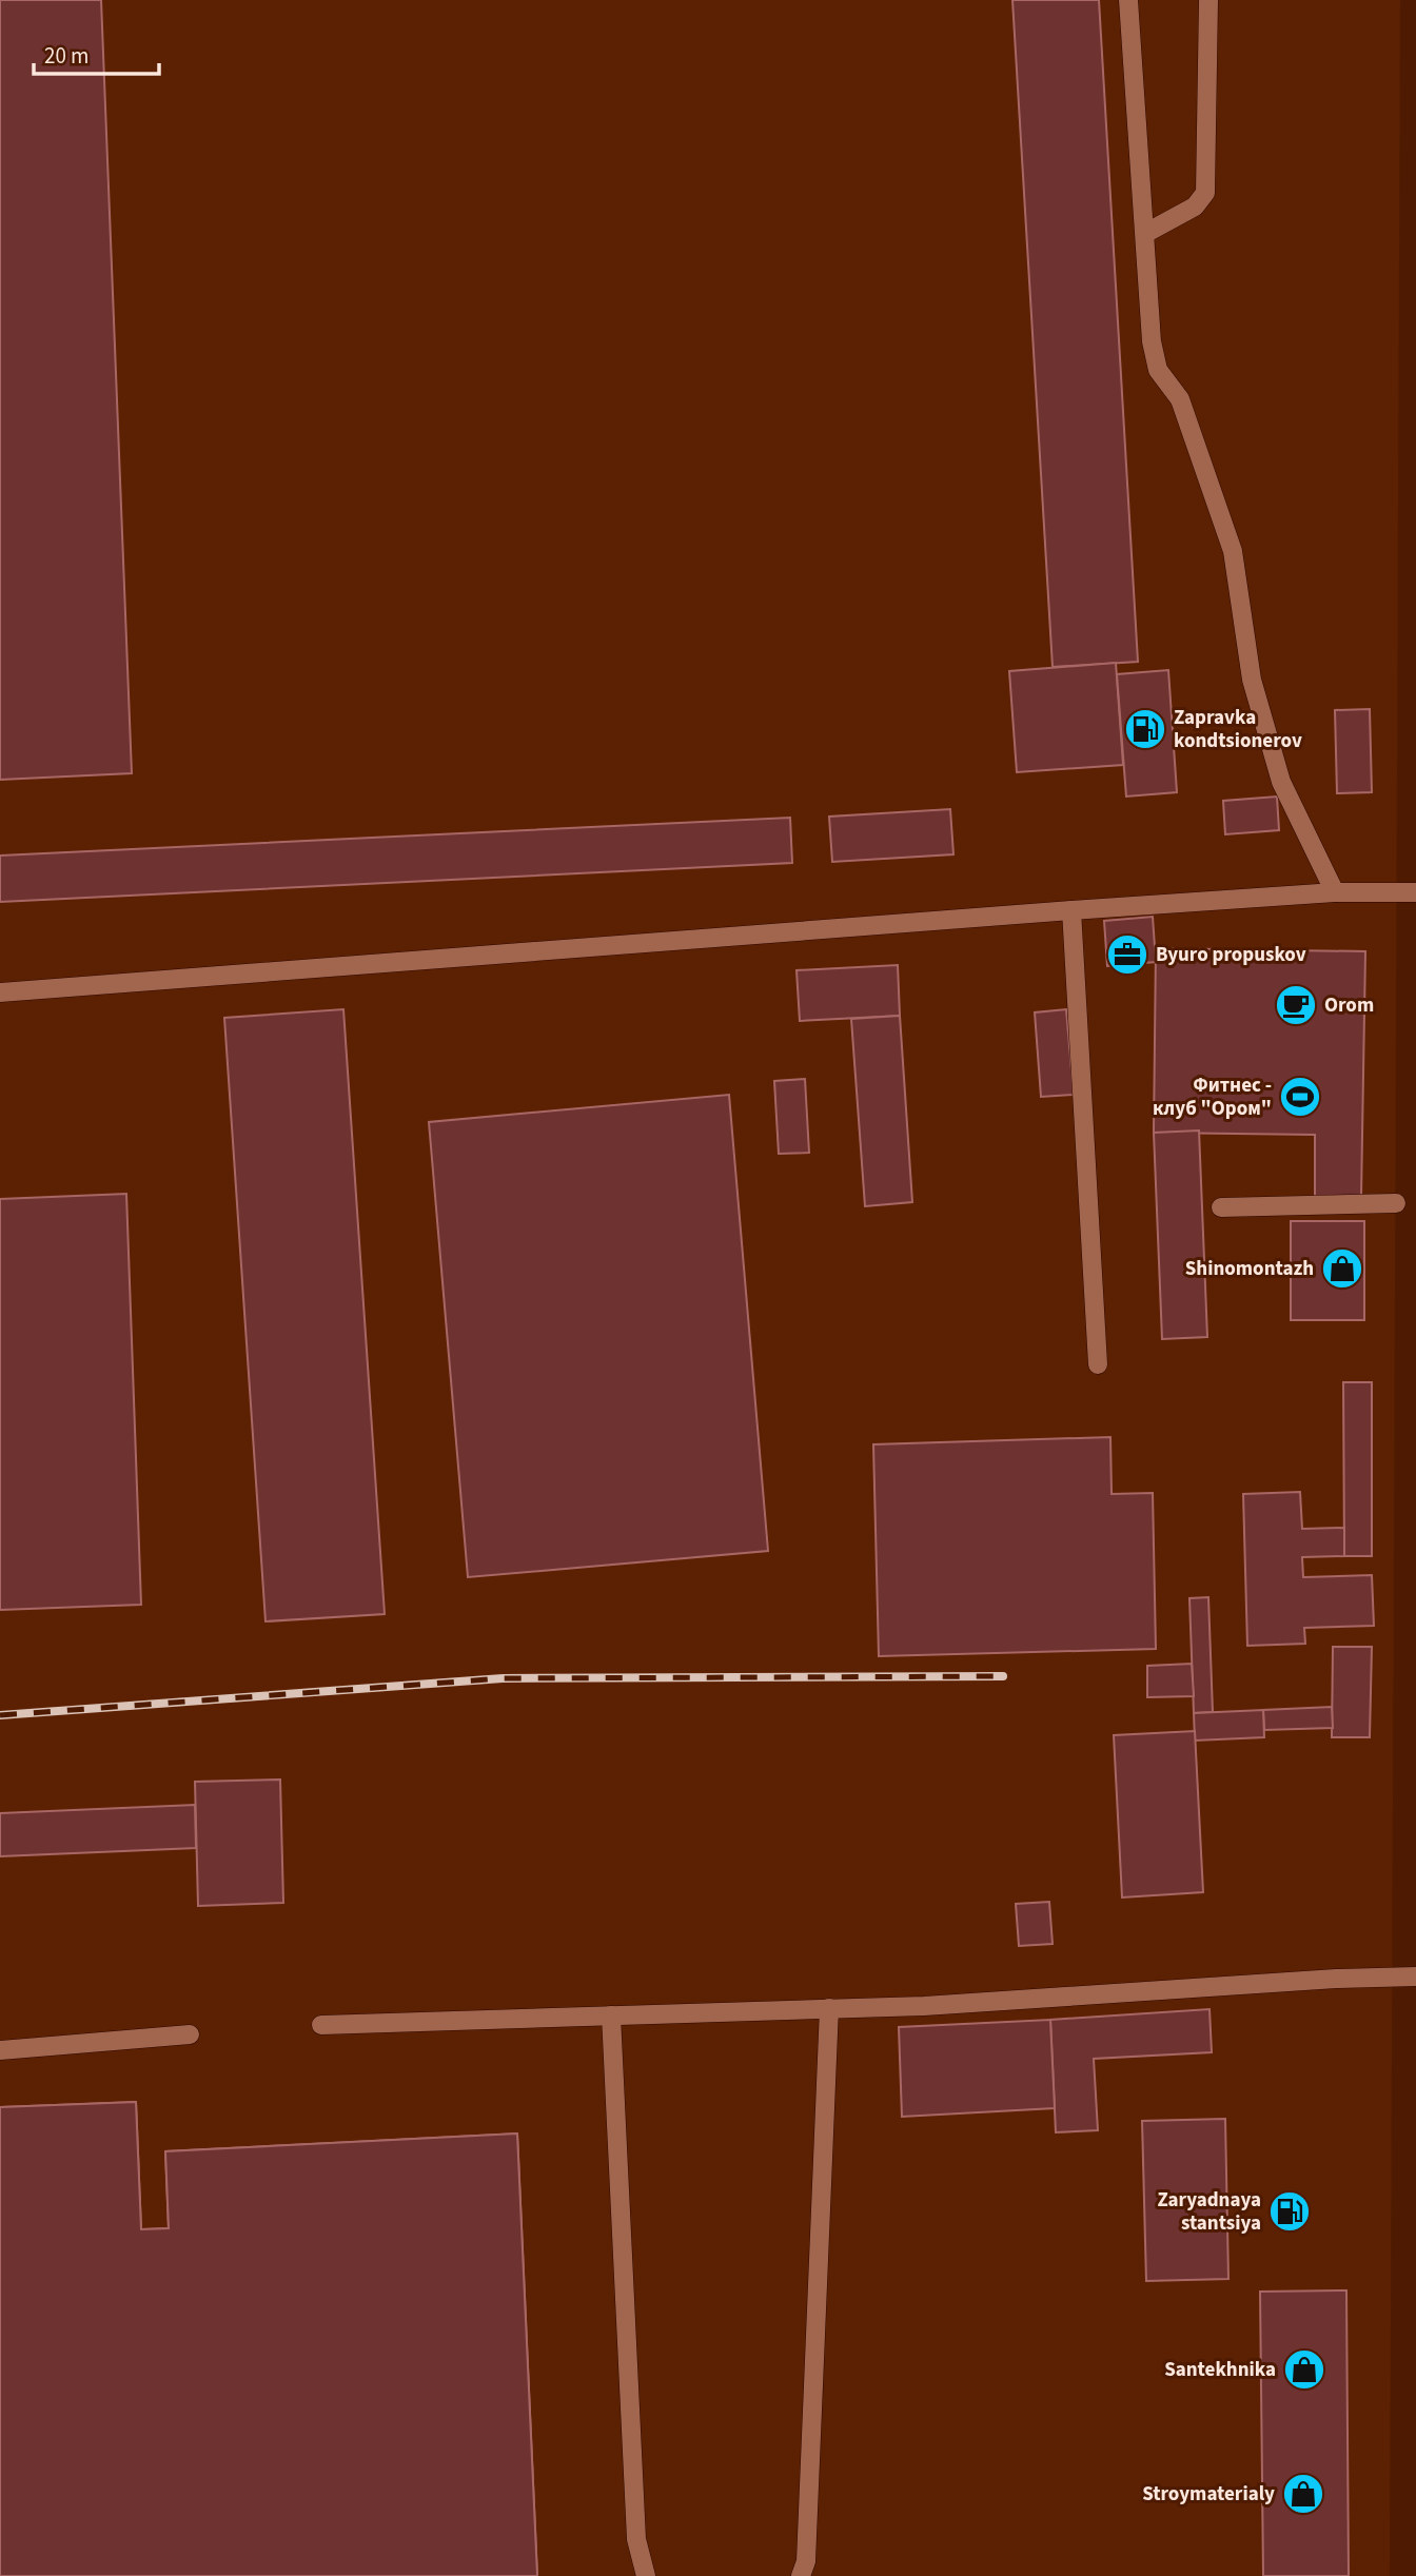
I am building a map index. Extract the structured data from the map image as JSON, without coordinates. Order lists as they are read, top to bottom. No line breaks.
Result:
{"places":{"fuel station":["Zapravka kondtsionerov","Zaryadnaya stantsiya"],"office":["Byuro propuskov"],"cafe":["Orom"],"sports":["Фитнес - клуб \"Ором\""],"shop":["Shinomontazh","Santekhnika","Stroymaterialy"]},"scale_bar":"20 m"}
